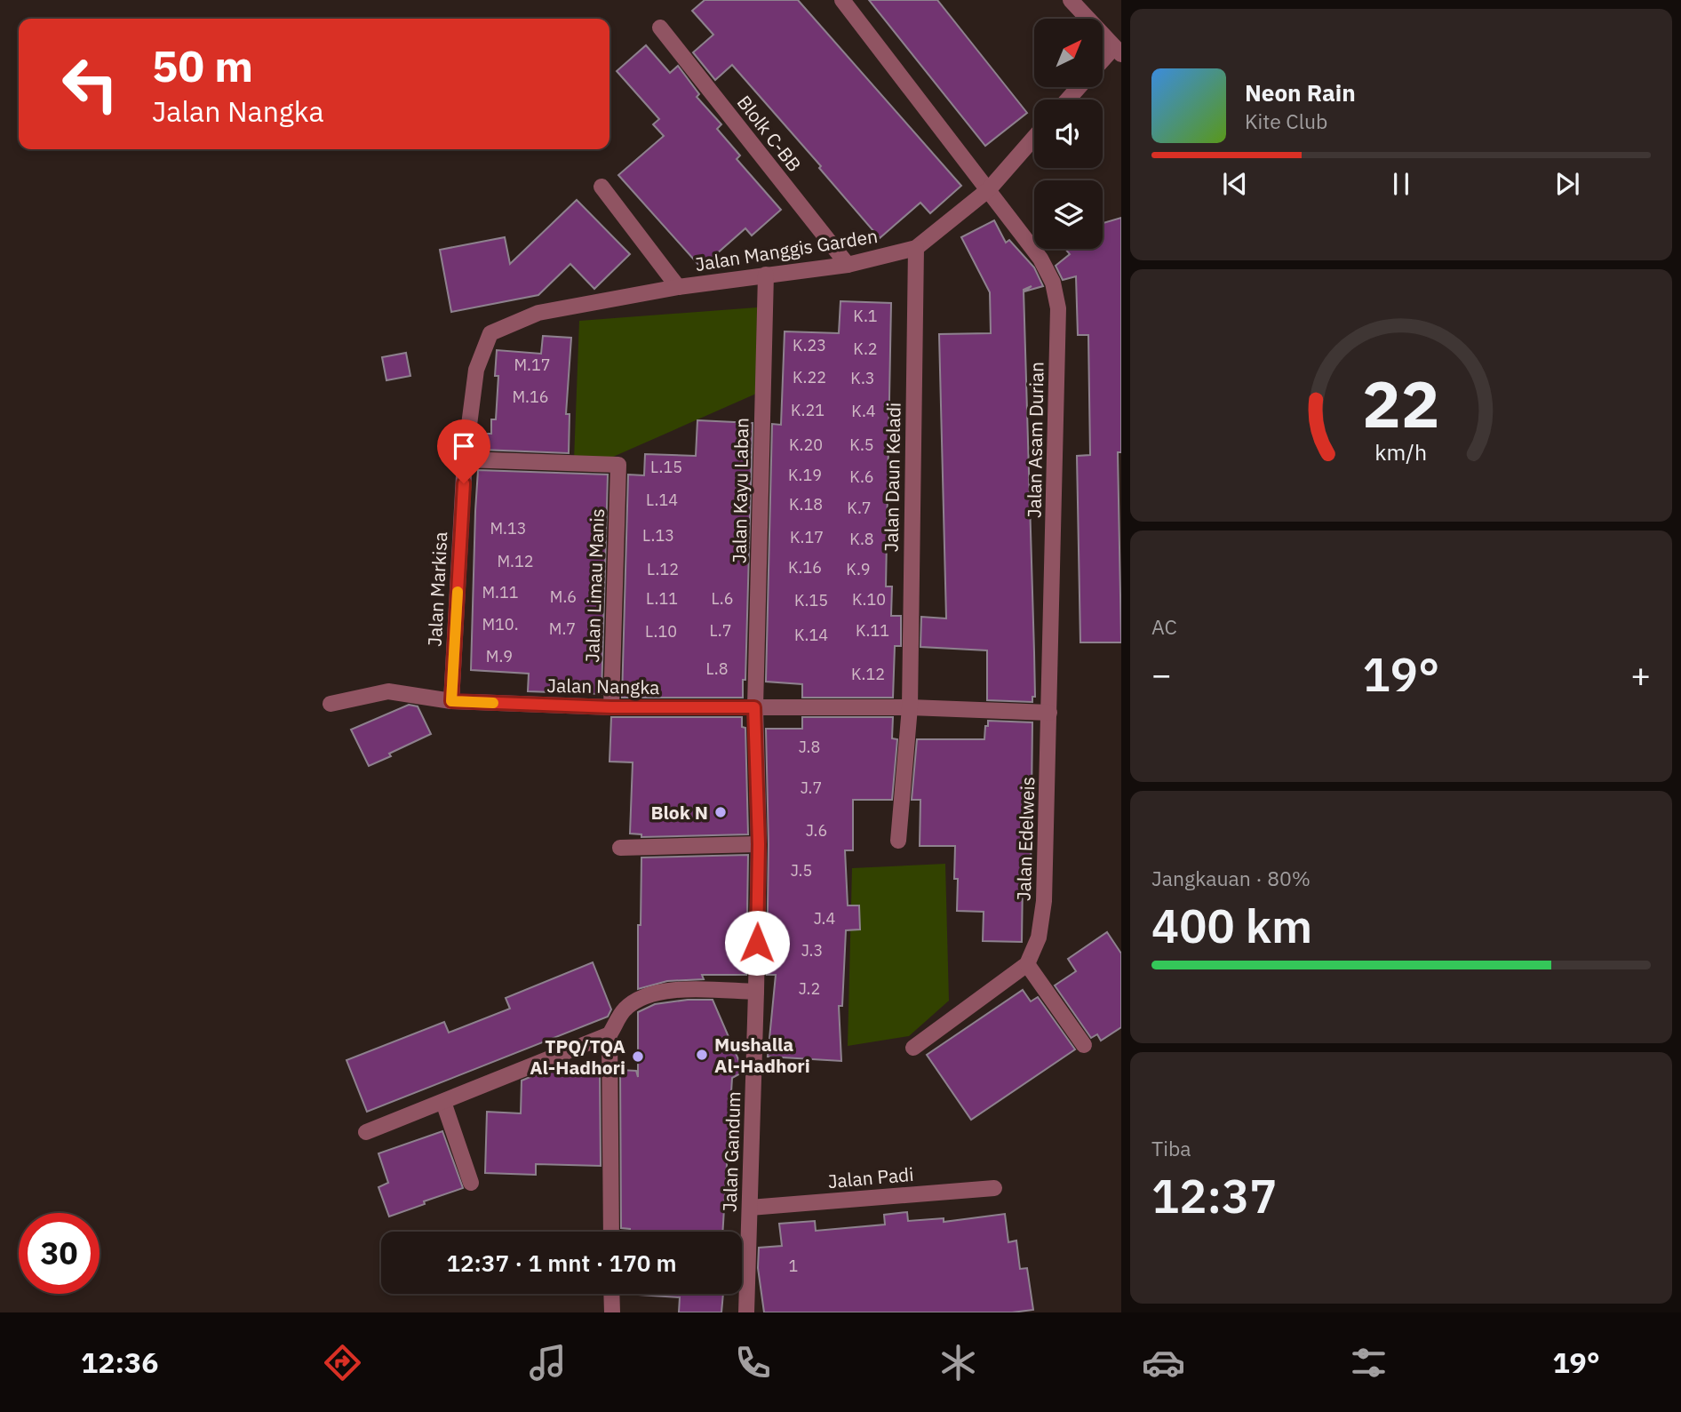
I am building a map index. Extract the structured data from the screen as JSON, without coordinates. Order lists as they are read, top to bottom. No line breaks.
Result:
{"streets":{"street":["Blolk C-BB","Jalan Manggis Garden","Jalan Asam Durian","Jalan Daun Keladi","Jalan Kayu Laban","Jalan Limau Manis","Jalan Markisa","Jalan Nangka","Jalan Edelweis","Jalan Gandum","Jalan Padi"]},"crossings":[["Blolk C-BB","Jalan Manggis Garden"],["Jalan Manggis Garden","Jalan Asam Durian"],["Jalan Manggis Garden","Jalan Daun Keladi"],["Jalan Manggis Garden","Jalan Kayu Laban"],["Jalan Manggis Garden","Jalan Markisa"],["Jalan Asam Durian","Jalan Nangka"],["Jalan Asam Durian","Jalan Edelweis"],["Jalan Daun Keladi","Jalan Nangka"],["Jalan Kayu Laban","Jalan Nangka"],["Jalan Kayu Laban","Jalan Gandum"],["Jalan Limau Manis","Jalan Markisa"],["Jalan Limau Manis","Jalan Nangka"],["Jalan Markisa","Jalan Nangka"],["Jalan Nangka","Jalan Edelweis"],["Jalan Gandum","Jalan Padi"]],"places":["Blok N","Mushalla Al-Hadhori","TPQ/TQA Al-Hadhori"],"house_numbers":["K.1","K.23","K.2","M.17","K.22","K.3","M.16","K.21","K.4","K.20","K.5","L.15","K.19","K.6","L.14","K.18","K.7","M.13","L.13","K.17","K.8","M.12","K.16","L.12","K.9","M.11","M.6","L.11","L.6","K.10","K.15","M10.","M.7","L.7","K.11","L.10","K.14","M.9","L.8","K.12","J.8","J.7","J.6","J.5","J.4","J.3","J.2","1"],"north":"top right","page":{"turn":["50 m","Jalan Nangka"],"song":["Neon Rain","Kite Club"],"tile":["AC",["Jangkauan · 80%","400 km"],["Tiba","12:37"]],"heat":["−","19°","+"],"limit":"30","trip":"12:37 · 1 mnt · 170 m","tabs":["12:36","19°"],"gauge":["22","km/h"]}}
